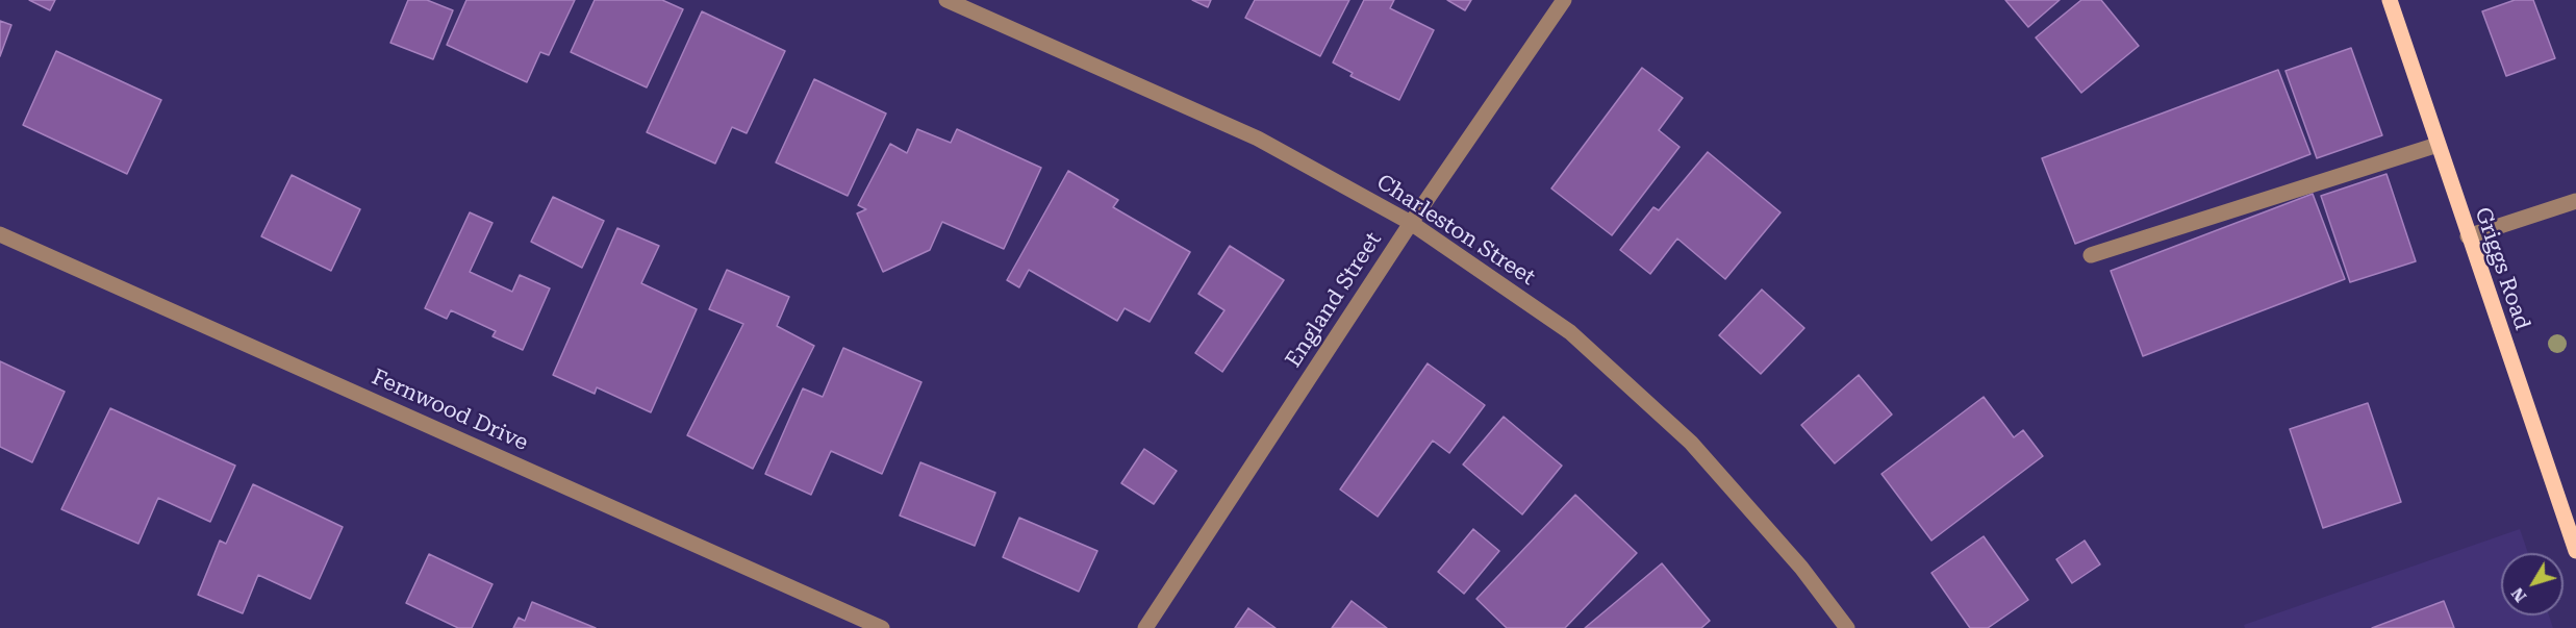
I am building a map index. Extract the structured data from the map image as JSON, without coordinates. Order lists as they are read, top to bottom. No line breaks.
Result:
{"streets":{"main road":["Griggs Road"],"street":["Charleston Street","England Street","Fernwood Drive"]},"crossings":[["Charleston Street","England Street"]],"north":"bottom left"}
